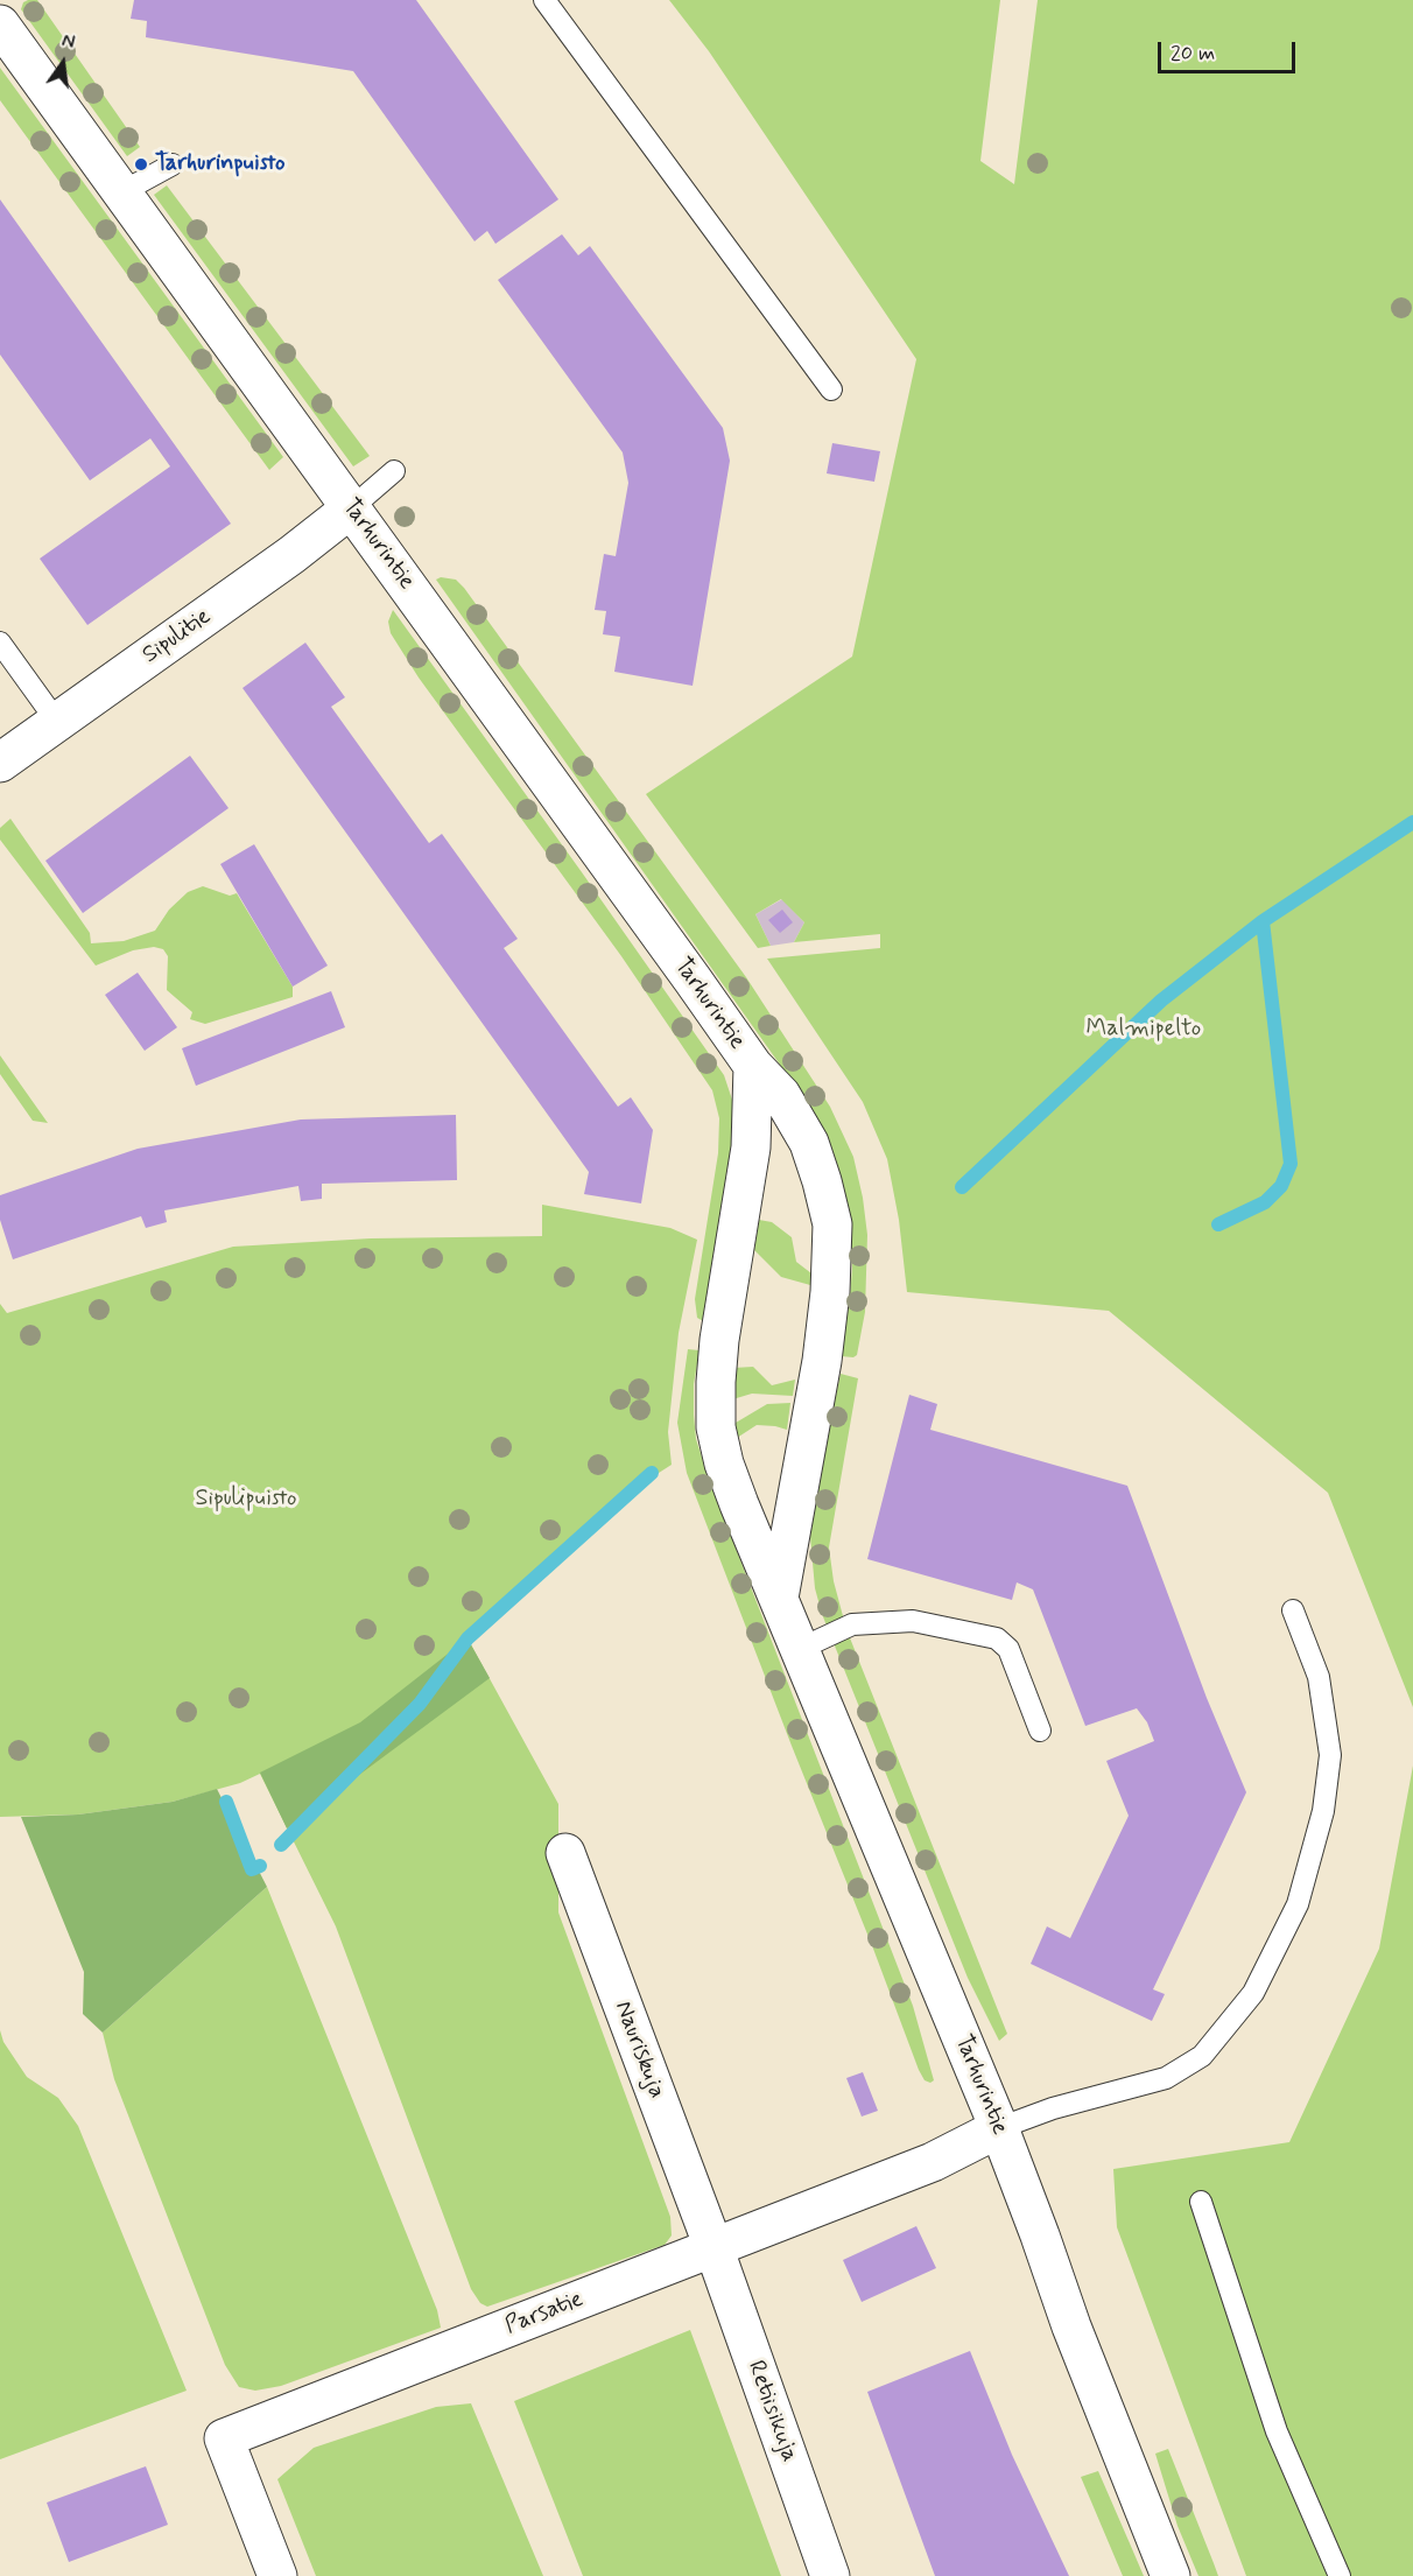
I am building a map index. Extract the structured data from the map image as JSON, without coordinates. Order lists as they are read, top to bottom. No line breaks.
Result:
{"streets":{"street":["Tarhurintie","Sipulitie","Nauriskuja","Parsatie","Retiisikuja"]},"crossings":[["Tarhurintie","Sipulitie"],["Tarhurintie","Parsatie"],["Nauriskuja","Parsatie"],["Nauriskuja","Retiisikuja"],["Parsatie","Retiisikuja"]],"parks":["Malmipelto","Sipulipuisto"],"places":["Tarhurinpuisto"],"scale_bar":"20 m","north":"top"}
